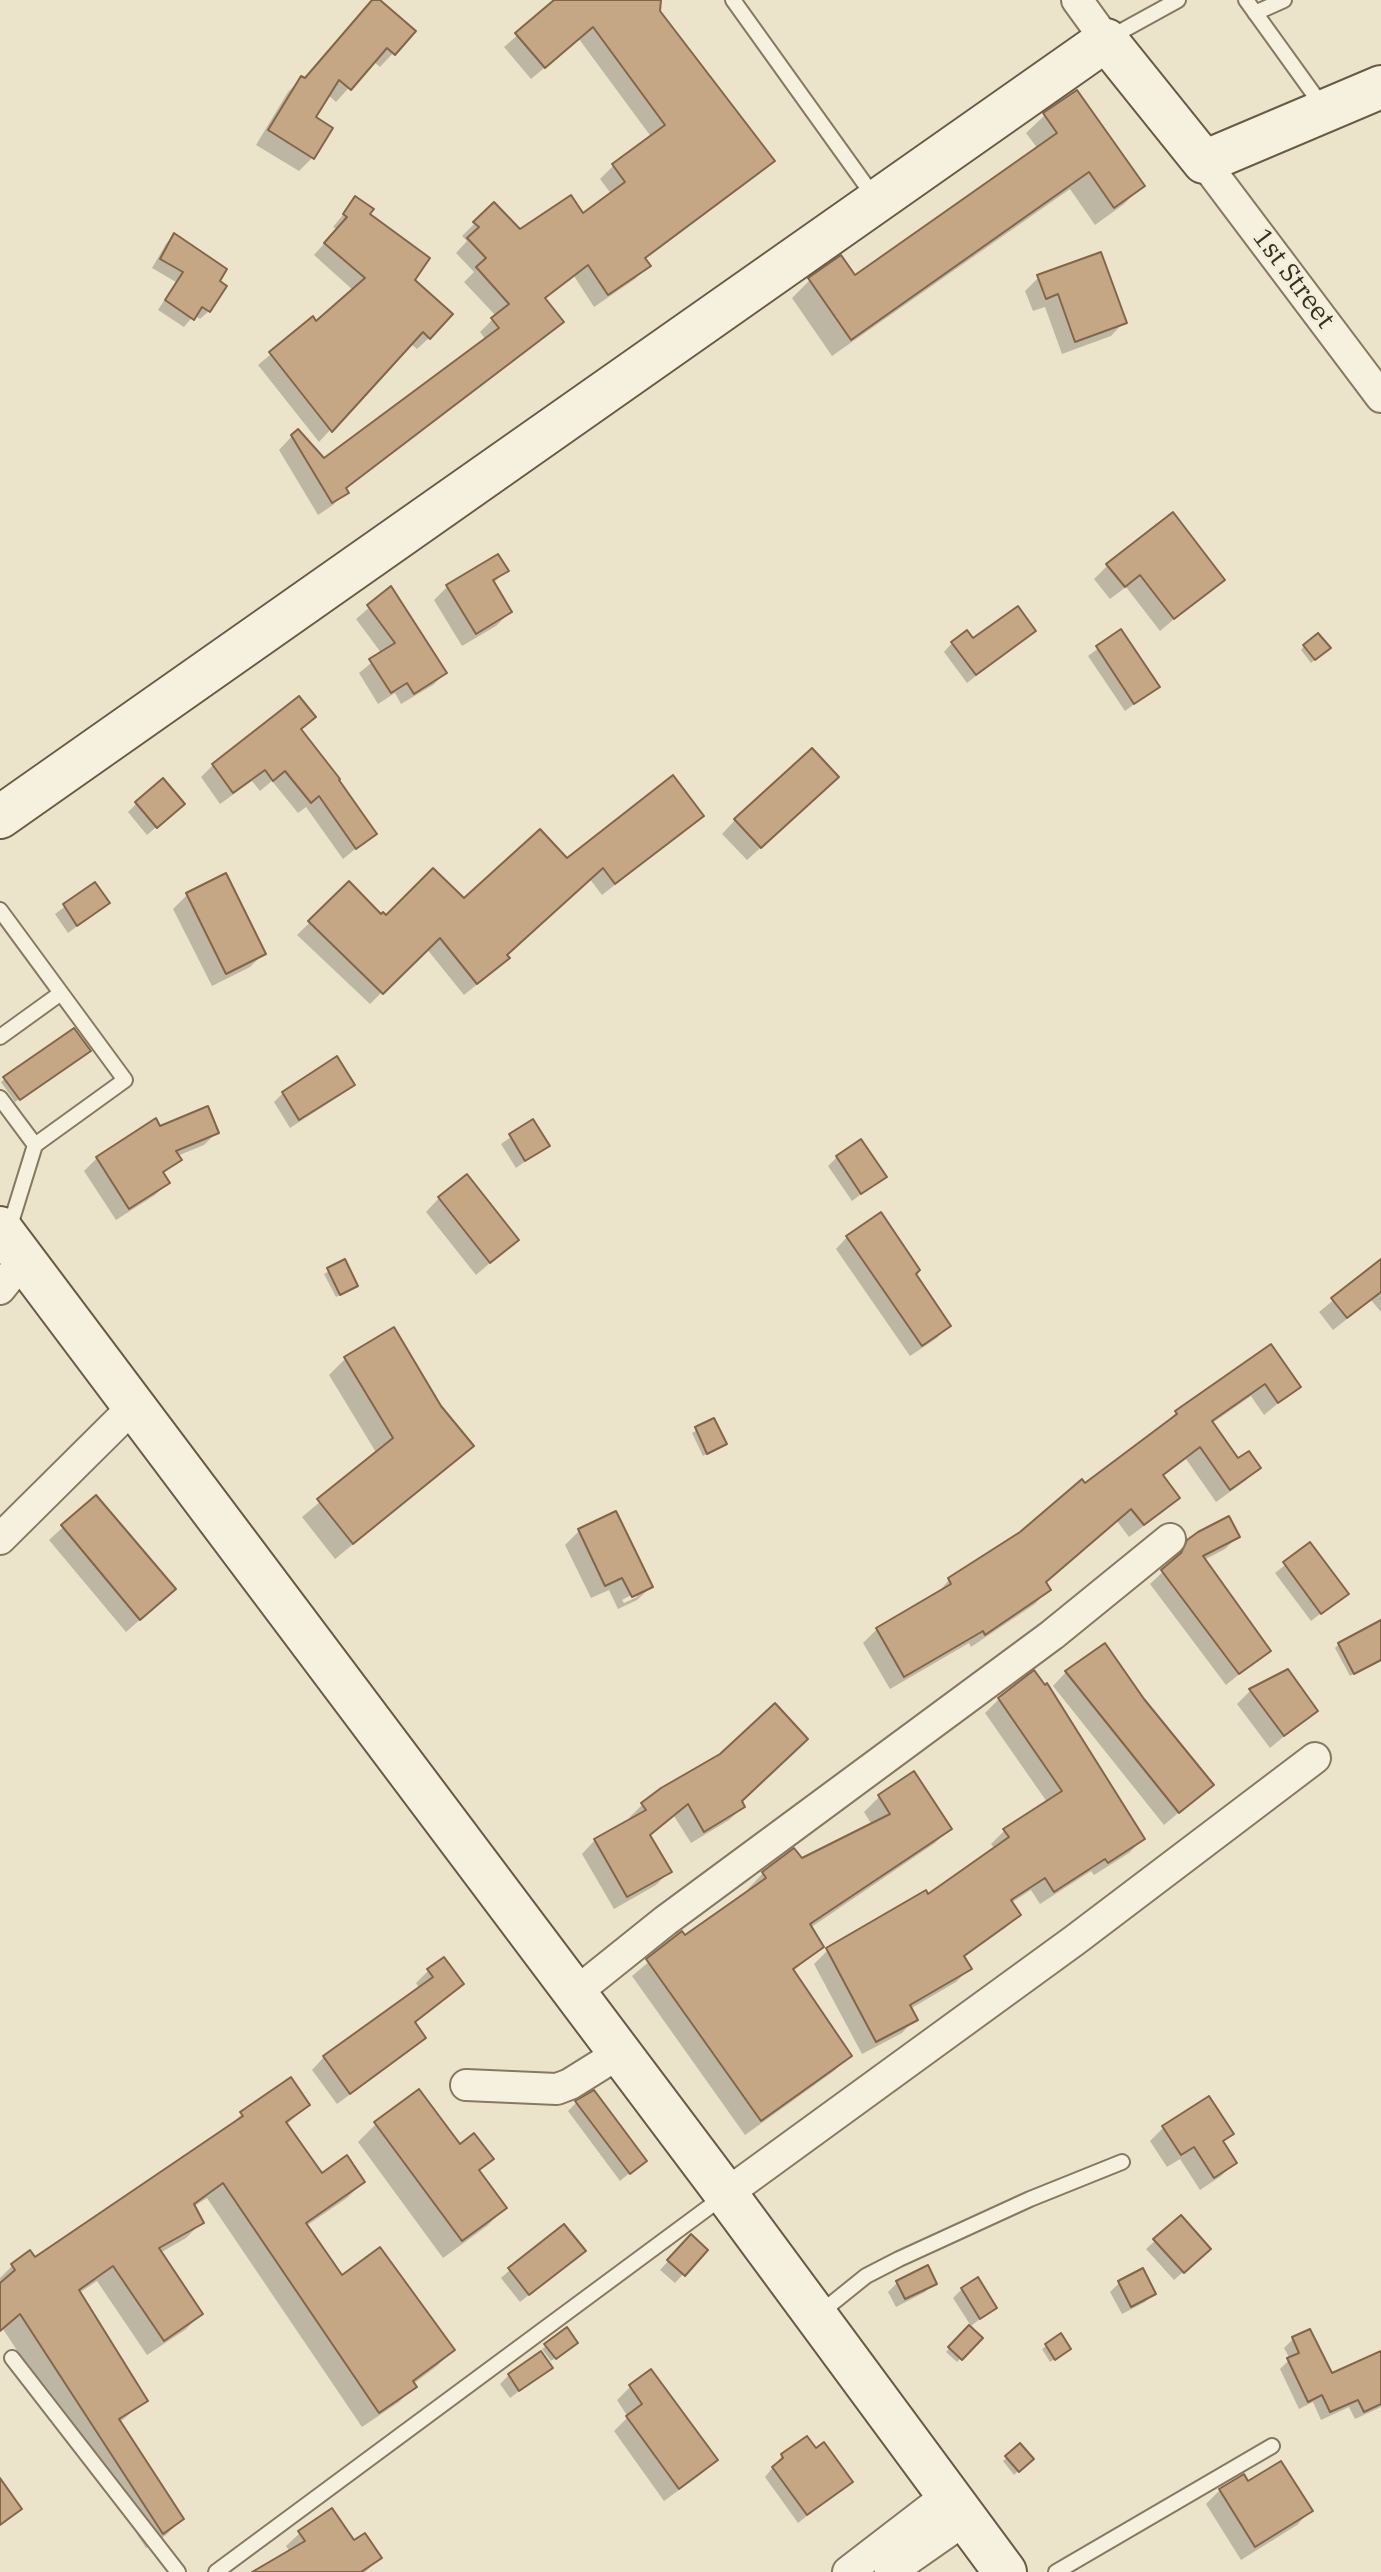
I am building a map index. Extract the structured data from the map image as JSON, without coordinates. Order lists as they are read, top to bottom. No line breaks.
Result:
{"streets":{"street":["1st Street"]}}
